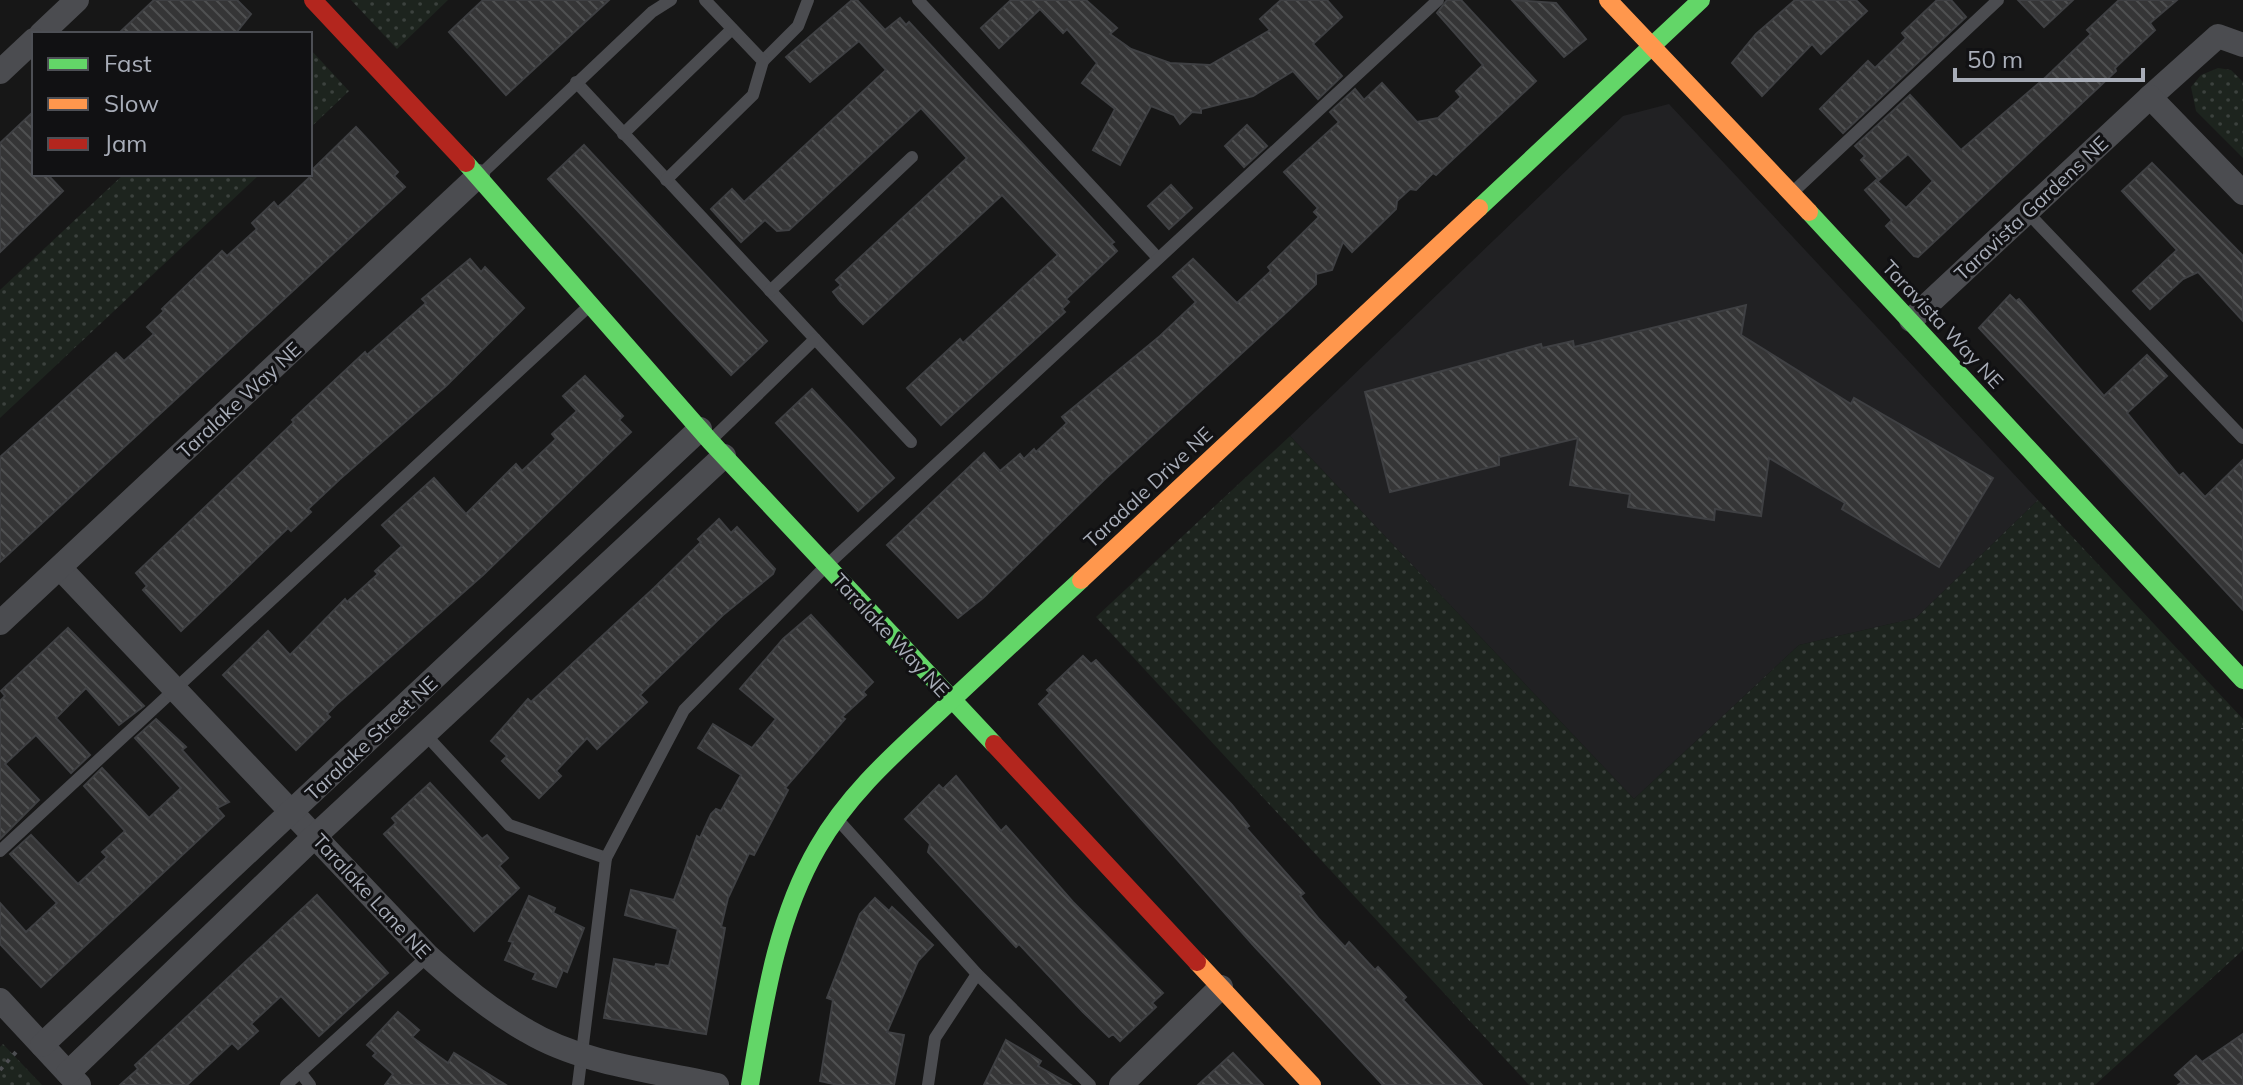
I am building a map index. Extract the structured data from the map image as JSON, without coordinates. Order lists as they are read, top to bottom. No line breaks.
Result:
{"streets":{"street":["Taravista Gardens NE","Taravista Way NE","Taralake Way NE","Taradale Drive NE","Taralake Street NE","Taralake Lane NE"]},"crossings":[["Taravista Gardens NE","Taravista Way NE"],["Taravista Way NE","Taradale Drive NE"],["Taralake Way NE","Taradale Drive NE"],["Taralake Way NE","Taralake Street NE"],["Taralake Way NE","Taralake Lane NE"],["Taralake Street NE","Taralake Lane NE"]],"legend":["Fast","Slow","Jam"],"scale_bar":"50 m"}
